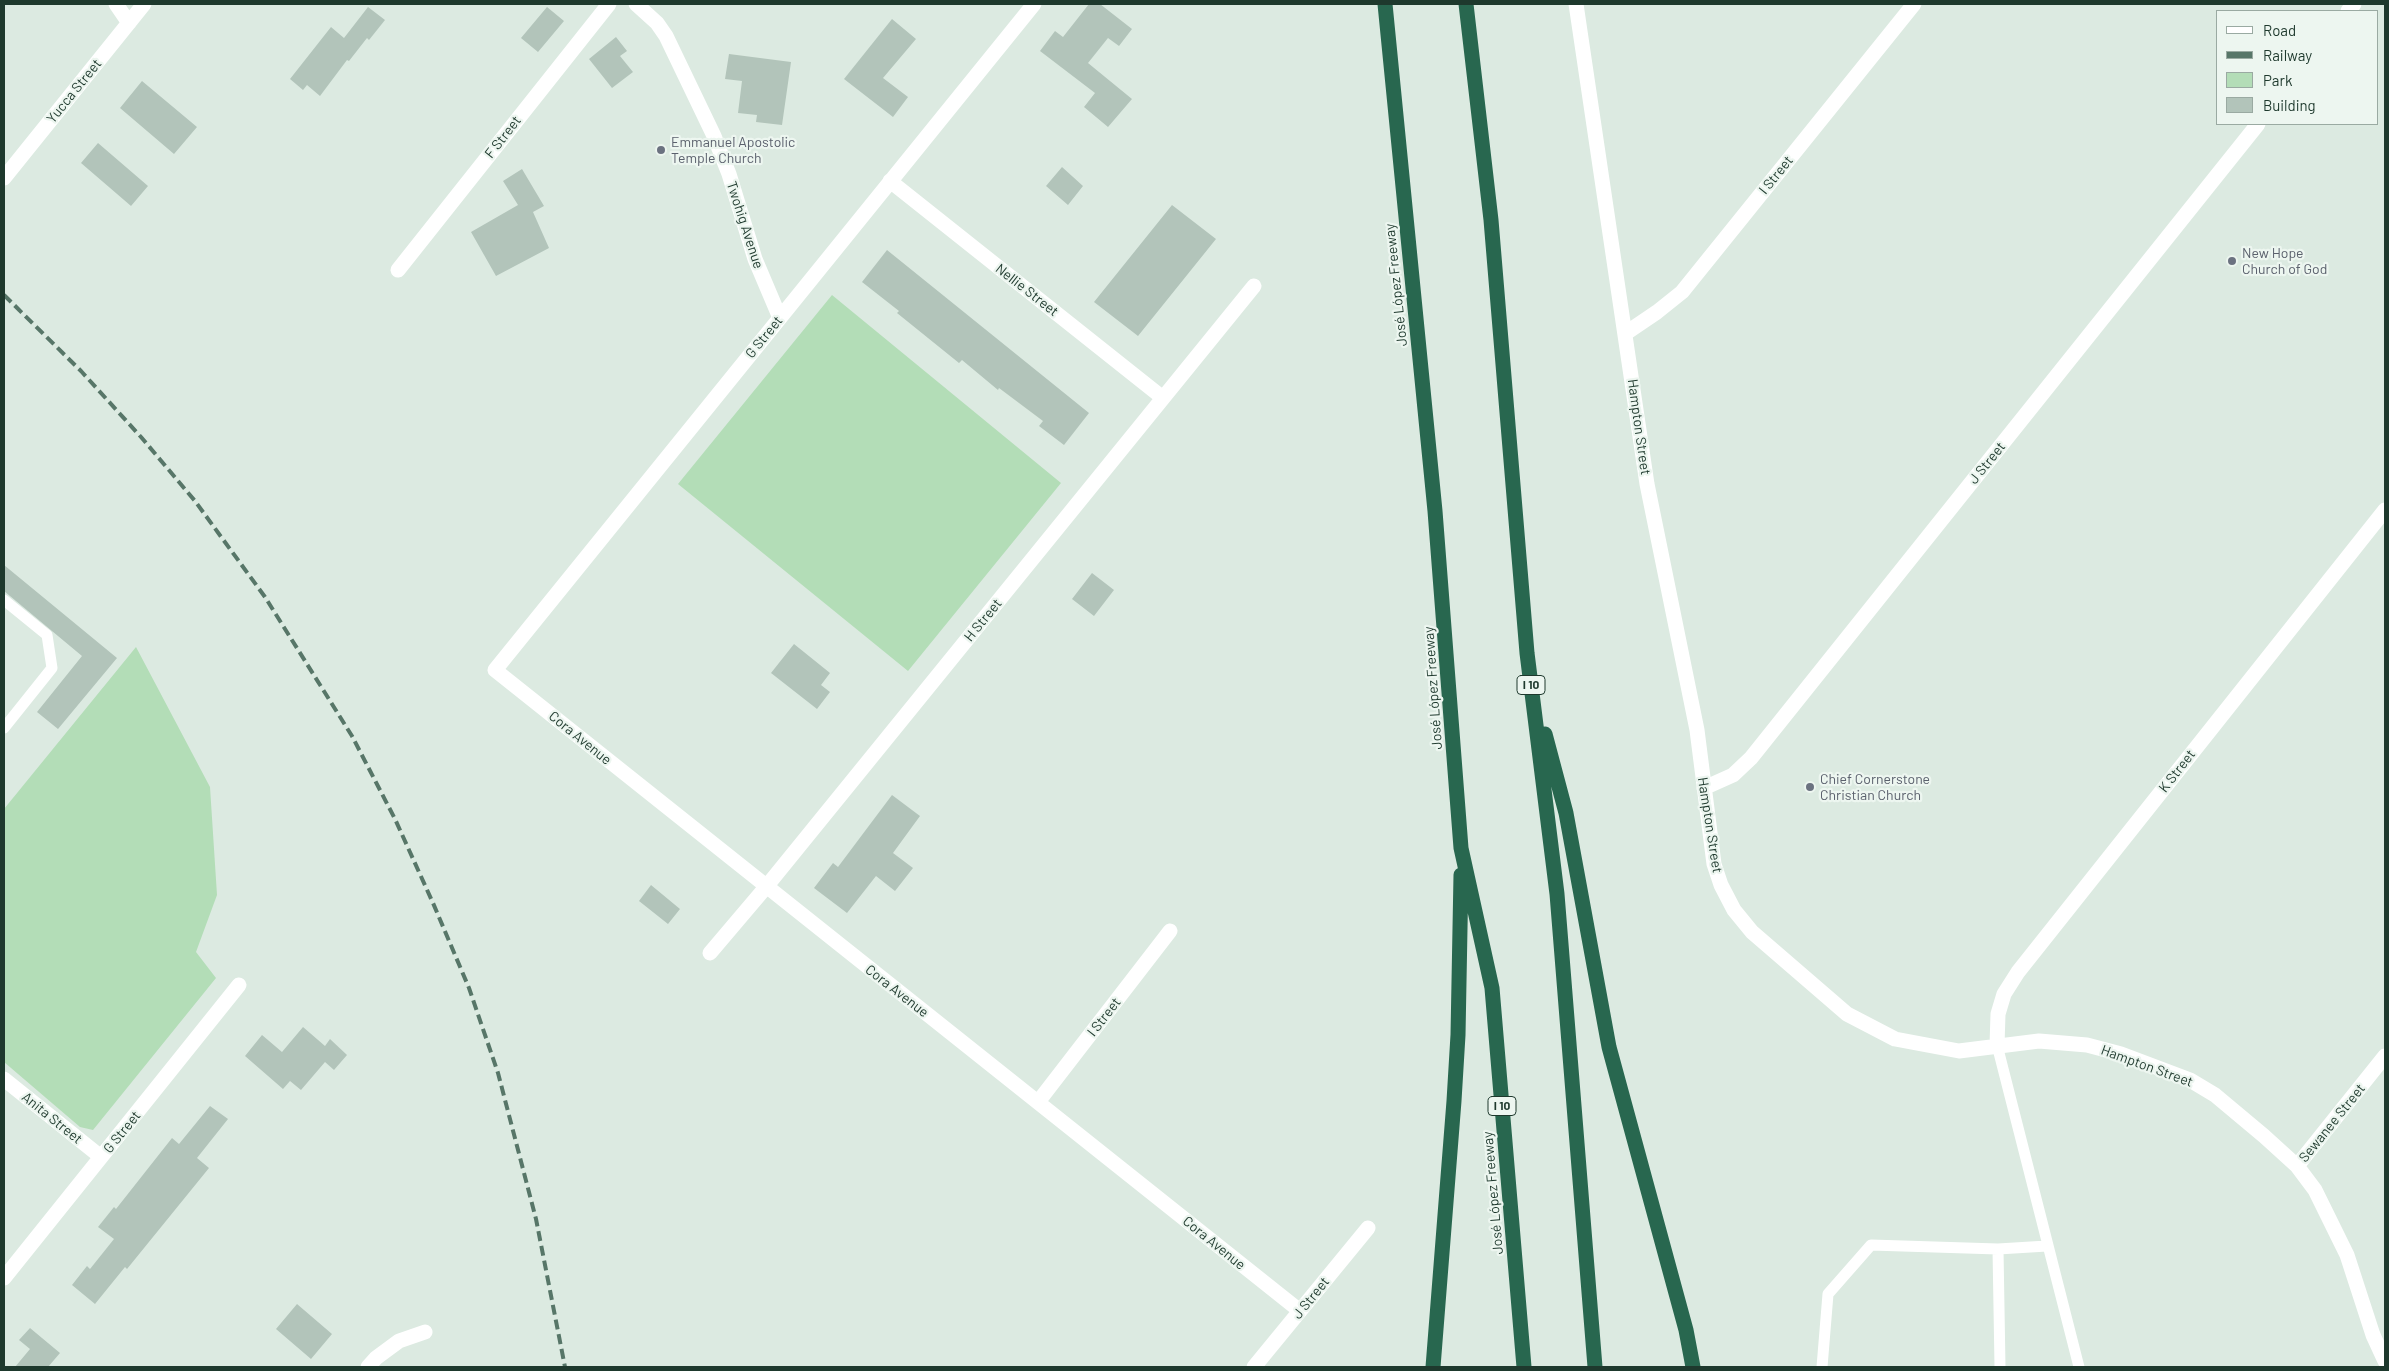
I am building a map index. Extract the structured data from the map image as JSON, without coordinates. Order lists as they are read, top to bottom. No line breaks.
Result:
{"streets":{"highway":["José López Freeway","I 10"],"street":["Yucca Street","F Street","I Street","Twohig Avenue","Nellie Street","G Street","Hampton Street","J Street","H Street","Cora Avenue","K Street","Anita Street","Sewanee Street"]},"crossings":[["I Street","Hampton Street"],["I Street","Cora Avenue"],["Twohig Avenue","G Street"],["Nellie Street","G Street"],["Nellie Street","H Street"],["G Street","Cora Avenue"],["G Street","Anita Street"],["Hampton Street","J Street"],["Hampton Street","K Street"],["Hampton Street","Sewanee Street"],["J Street","Cora Avenue"],["H Street","Cora Avenue"]],"places":["Emmanuel Apostolic Temple Church","New Hope Church of God","Chief Cornerstone Christian Church"],"legend":["Road","Railway","Park","Building"]}
